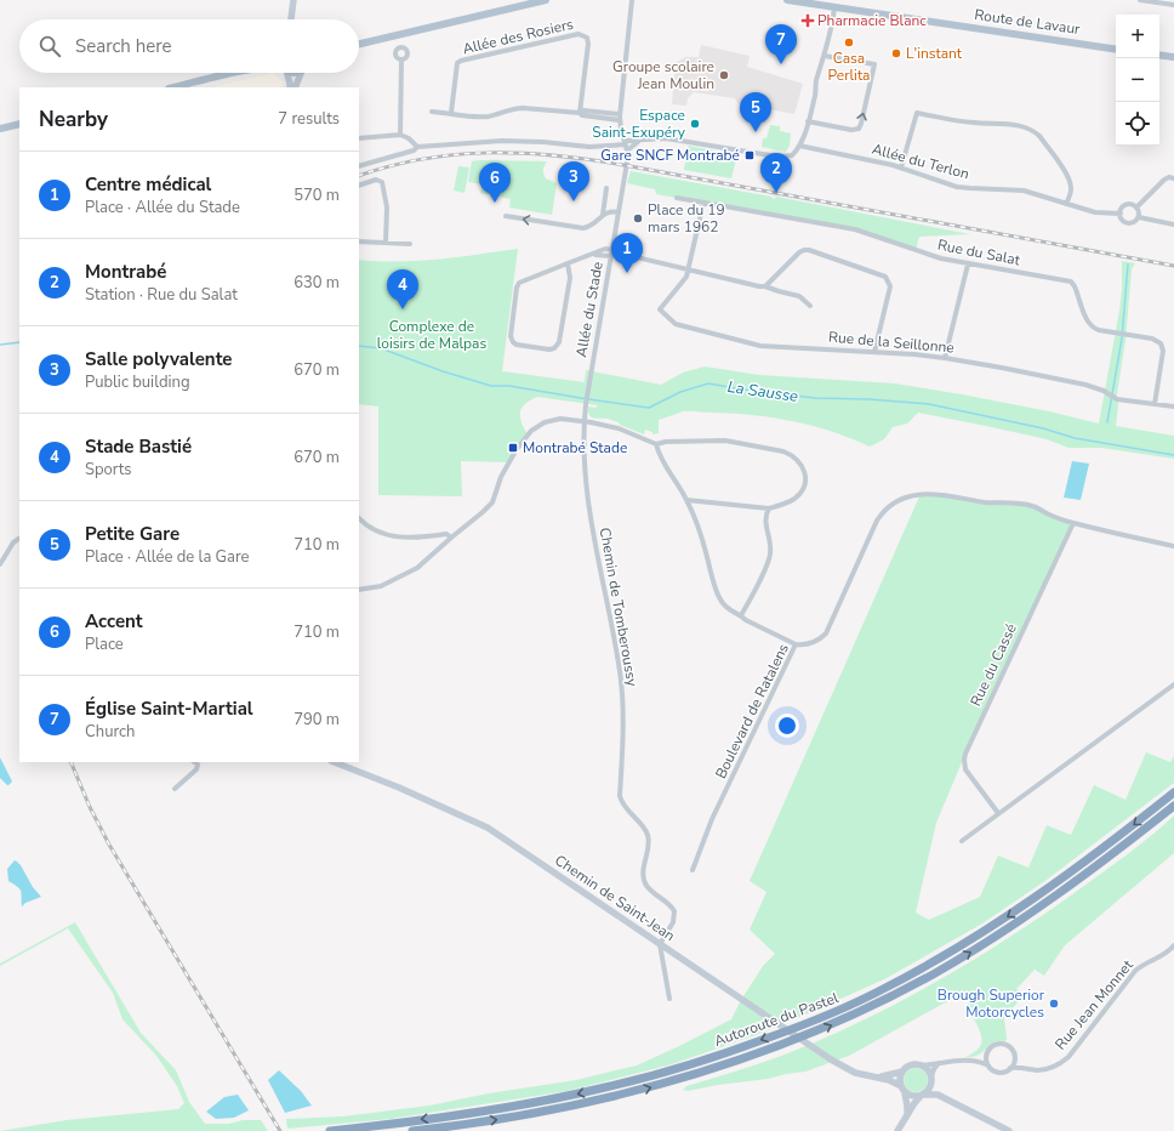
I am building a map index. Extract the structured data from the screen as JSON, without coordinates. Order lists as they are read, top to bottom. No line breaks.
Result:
{"streets":{"highway":["Autoroute du Pastel"],"main road":["Route de Lavaur"],"street":["Allée des Rosiers","Allée du Terlon","Rue du Salat","Allée du Stade","Rue de la Seillonne","Chemin de Tomberoussy","Rue du Cassé","Boulevard de Ratalens","Chemin de Saint-Jean","Rue Jean Monnet"]},"crossings":[["Rue du Salat","Rue de la Seillonne"],["Allée du Stade","Chemin de Tomberoussy"],["Chemin de Tomberoussy","Chemin de Saint-Jean"],["Rue du Cassé","Boulevard de Ratalens"]],"water":["La Sausse"],"parks":["Complexe de loisirs de Malpas"],"places":{"health":["Pharmacie Blanc"],"other":["Casa Perlita","L'instant","Groupe scolaire Jean Moulin","Espace Saint-Exupéry","Place du 19 mars 1962","Brough Superior Motorcycles"],"transit":["Gare SNCF Montrabé","Montrabé Stade"]},"page":{"map_buttons":["+","−"],"search":"Search here","pins":["7","5","2","3","6","1","4"],"heading":["Nearby","7 results"],"list":[{"mark":"1","name":"Centre médical","note":"Place · Allée du Stade","value":"570 m"},{"mark":"2","name":"Montrabé","note":"Station · Rue du Salat","value":"630 m"},{"mark":"3","name":"Salle polyvalente","note":"Public building","value":"670 m"},{"mark":"4","name":"Stade Bastié","note":"Sports","value":"670 m"},{"mark":"5","name":"Petite Gare","note":"Place · Allée de la Gare","value":"710 m"},{"mark":"6","name":"Accent","note":"Place","value":"710 m"},{"mark":"7","name":"Église Saint-Martial","note":"Church","value":"790 m"}]}}
